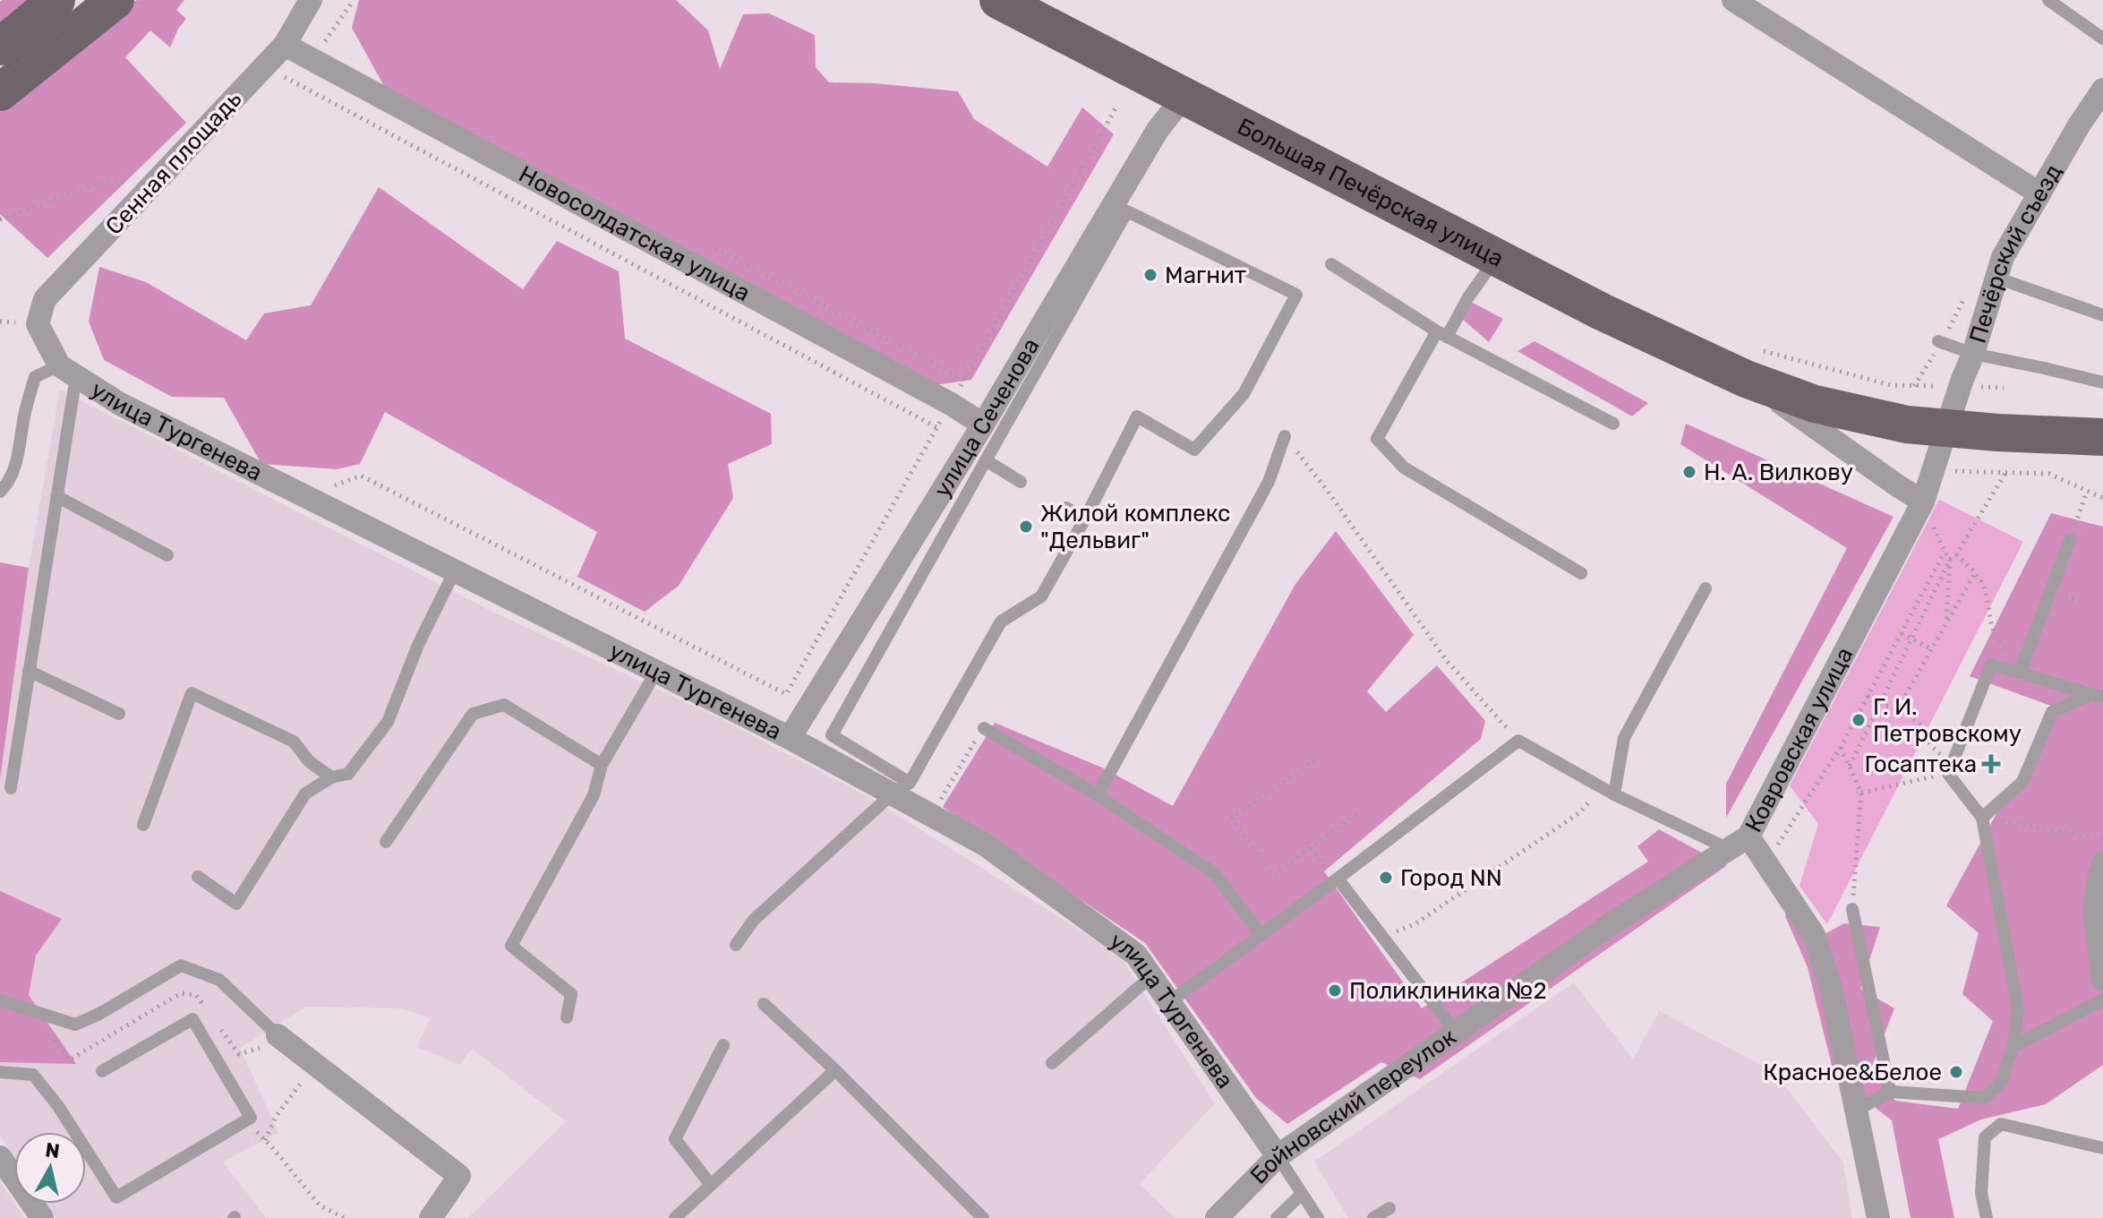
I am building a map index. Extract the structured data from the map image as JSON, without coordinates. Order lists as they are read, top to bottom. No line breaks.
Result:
{"streets":{"main road":["Большая Печёрская улица"],"street":["Сенная площадь","Новосолдатская улица","Печёрский съезд","улица Сеченова","улица Тургенева","Ковровская улица","Бойновский переулок"]},"crossings":[["Сенная площадь","Новосолдатская улица"],["Сенная площадь","улица Тургенева"],["Большая Печёрская улица","Печёрский съезд"],["Большая Печёрская улица","улица Сеченова"],["Большая Печёрская улица","Ковровская улица"],["Новосолдатская улица","улица Сеченова"],["Печёрский съезд","Ковровская улица"],["улица Сеченова","улица Тургенева"],["улица Тургенева","Бойновский переулок"],["Ковровская улица","Бойновский переулок"]],"places":{"other":["Магнит","Н. А. Вилкову","Жилой комплекс \"Дельвиг\"","Г. И. Петровскому","Город NN","Поликлиника №2","Красное&Белое"],"health":["Госаптека"]},"north":"top"}
